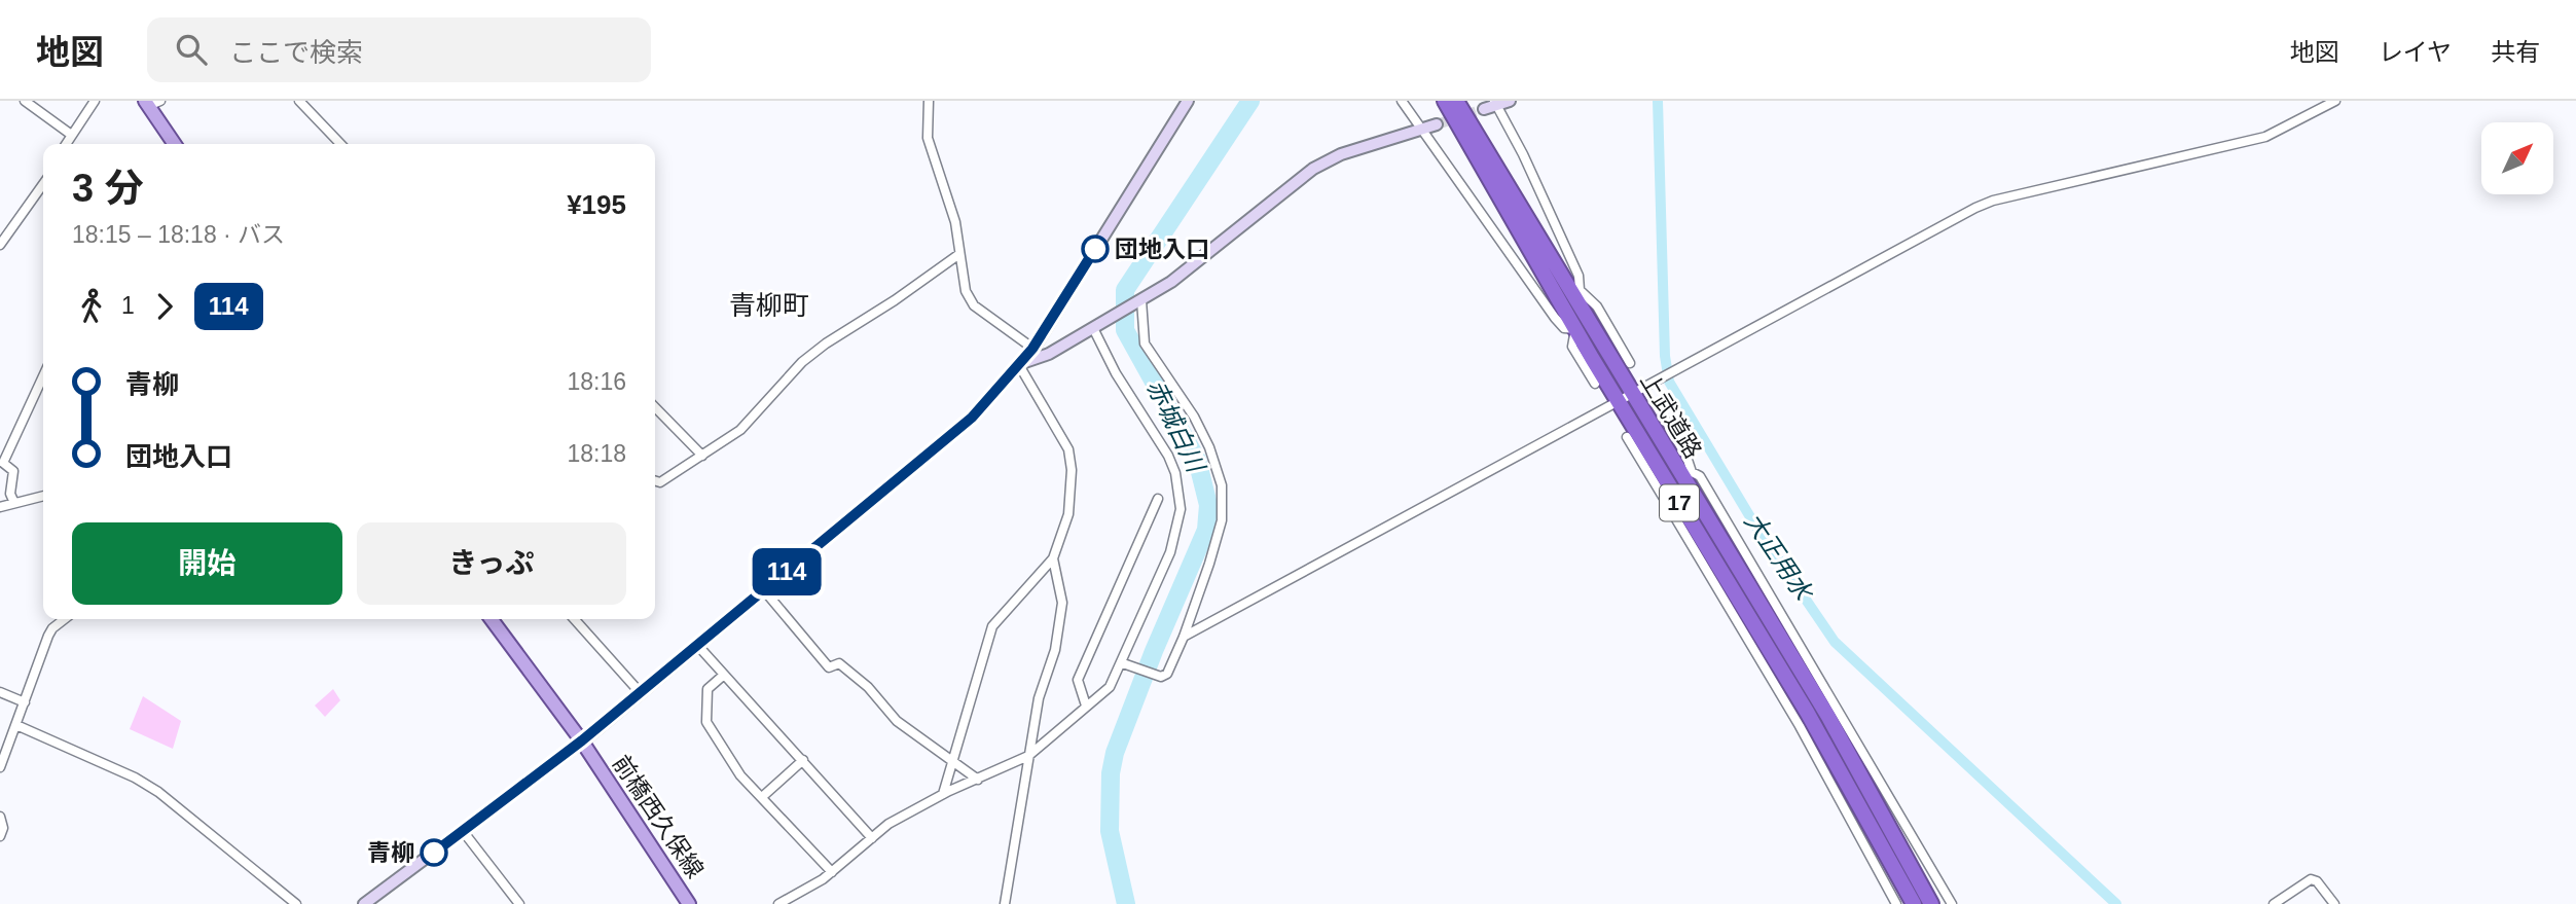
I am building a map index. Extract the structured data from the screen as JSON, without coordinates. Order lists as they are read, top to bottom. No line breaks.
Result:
{"streets":{"highway":["上武道路","17"],"main road":["前橋西久保線"]},"districts":["青柳町"],"water":["赤城白川","大正用水"],"places":["団地入口","青柳"],"lines":["bus line 114"],"north":"top right","page":{"header":"地図","search":"ここで検索","nav":["地図","レイヤ","共有"],"on_map":"114","heading":["3 分","18:15 – 18:18 · バス","¥195"],"legs":["1","114"],"list":[{"name":"青柳","value":"18:16"},{"name":"団地入口","value":"18:18"}],"buttons":["開始","きっぷ"]}}
